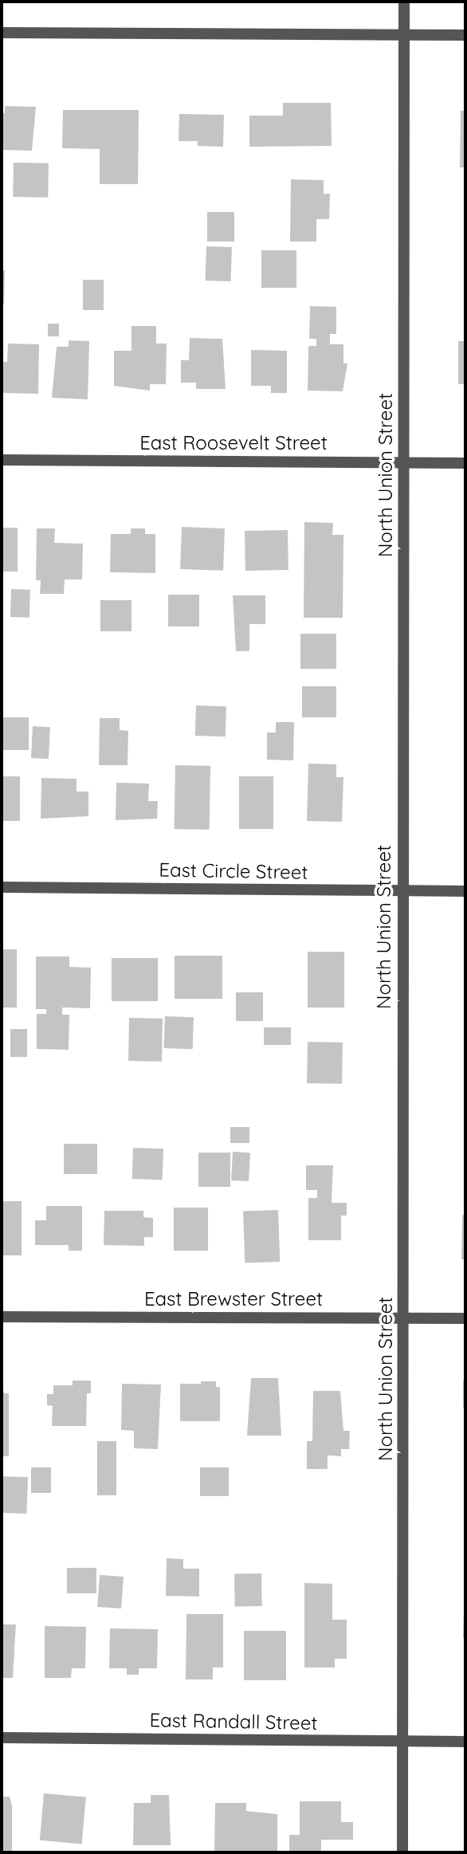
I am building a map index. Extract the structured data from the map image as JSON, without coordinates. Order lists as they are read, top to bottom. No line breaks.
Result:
{"streets":{"street":["East Roosevelt Street","North Union Street","East Circle Street","East Brewster Street","East Randall Street"]},"crossings":[["East Roosevelt Street","North Union Street"],["North Union Street","East Circle Street"],["North Union Street","East Brewster Street"],["North Union Street","East Randall Street"]]}
